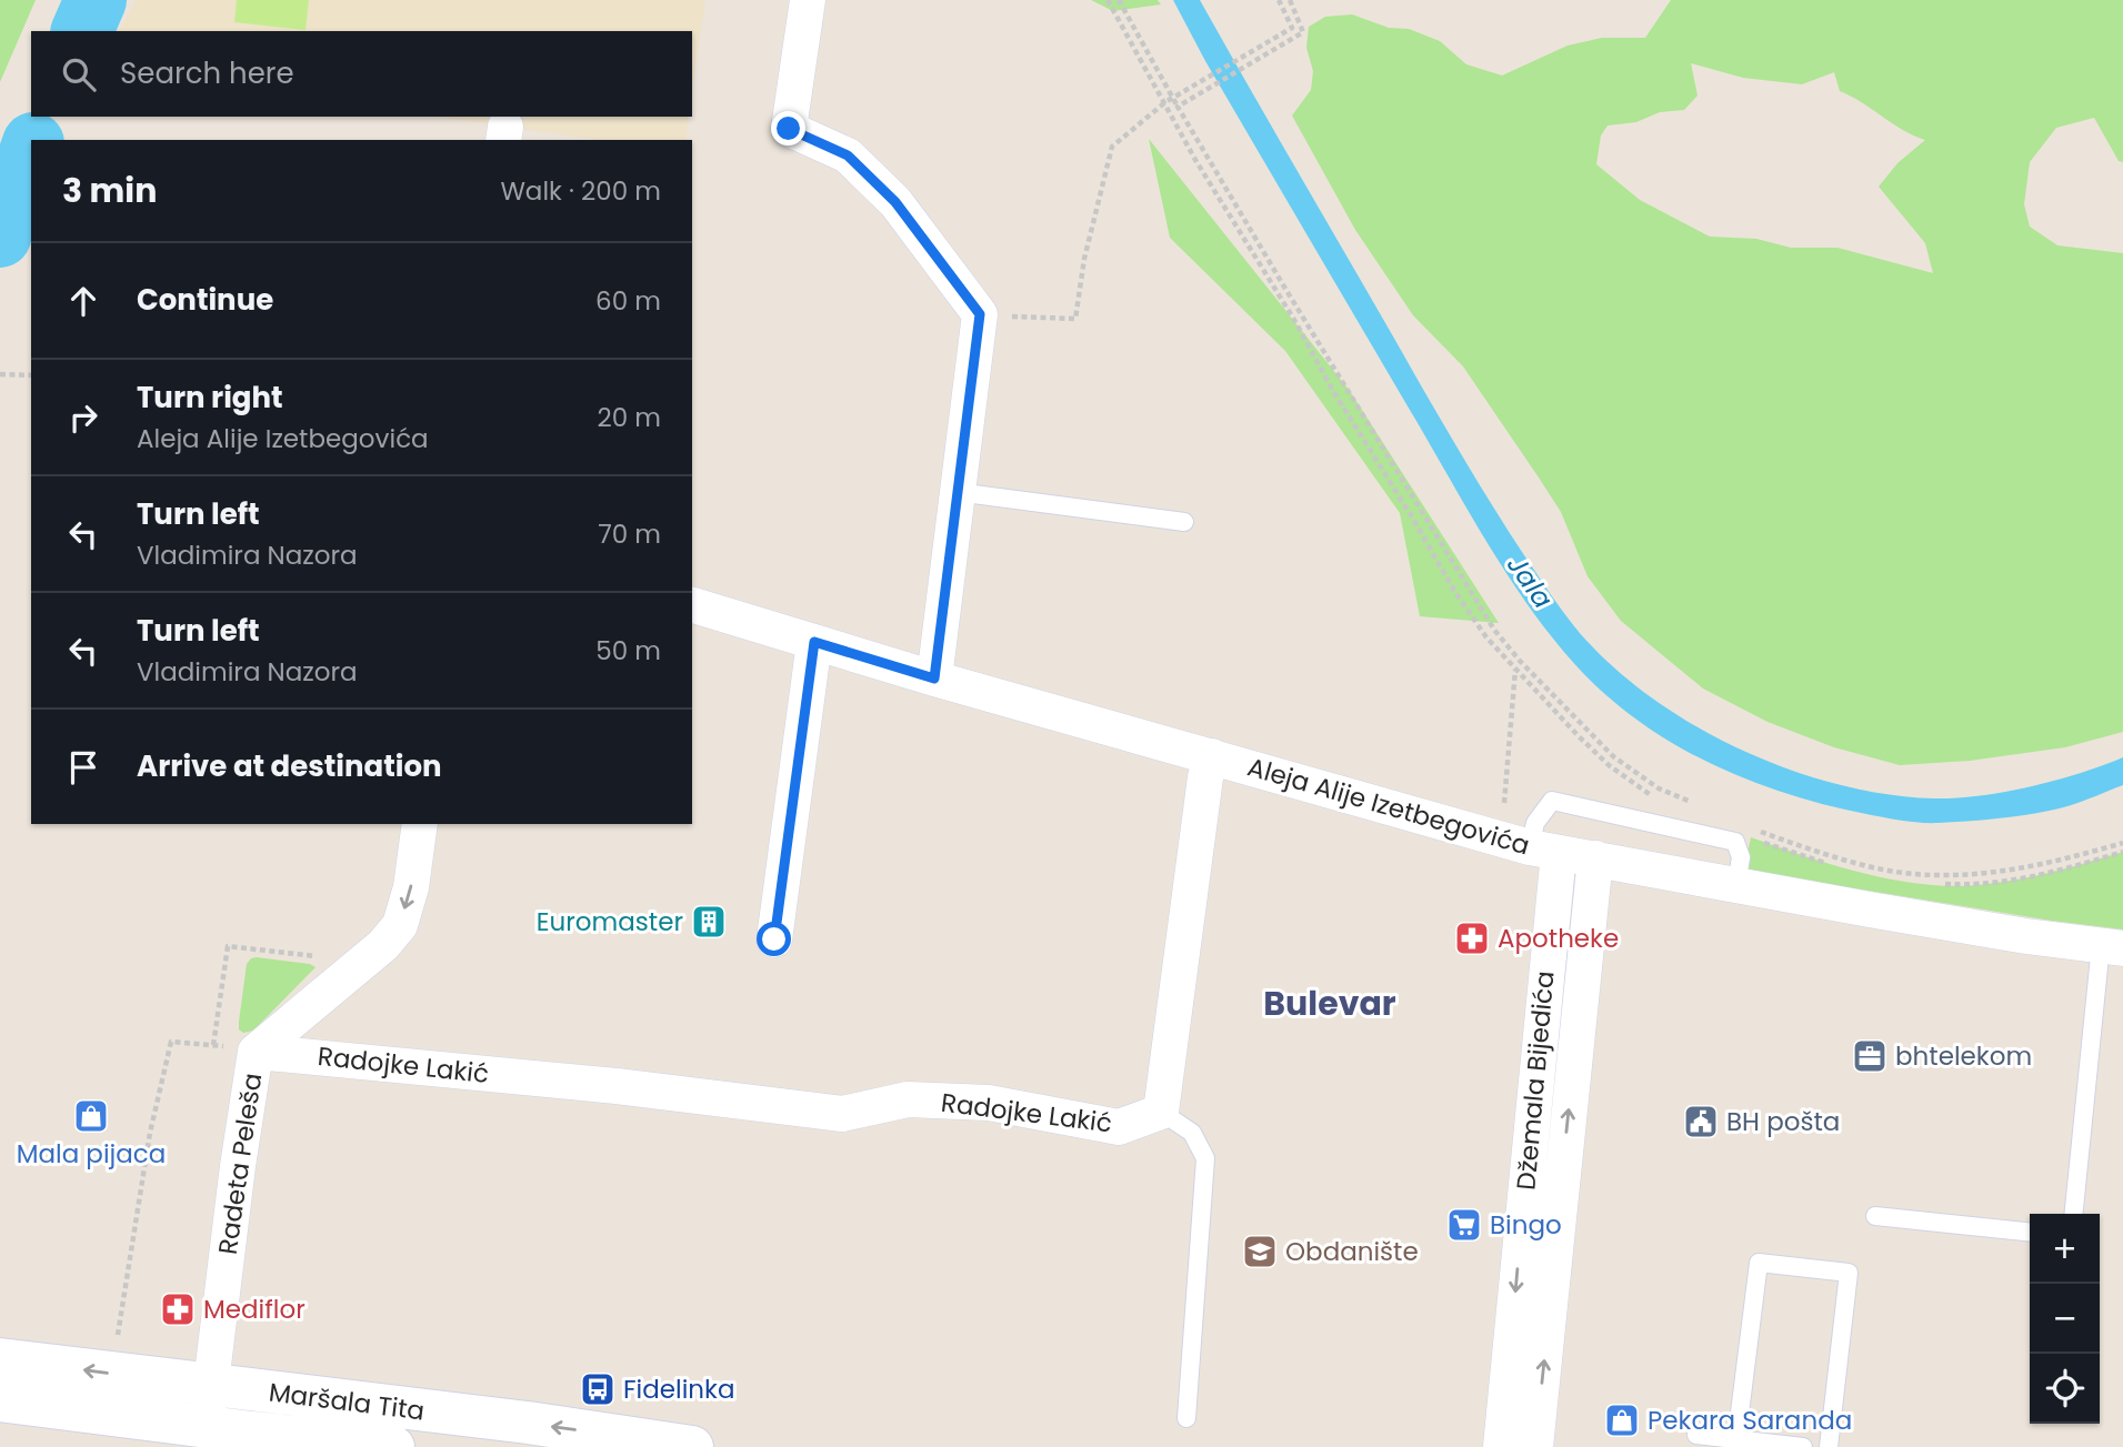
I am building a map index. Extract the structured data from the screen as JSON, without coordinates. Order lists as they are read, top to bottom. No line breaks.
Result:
{"streets":{"main road":["Maršala Tita"],"street":["Aleja Alije Izetbegovića","Radojke Lakić","Džemala Bijedića","Radeta Peleša"]},"crossings":[["Aleja Alije Izetbegovića","Džemala Bijedića"],["Radojke Lakić","Radeta Peleša"],["Radeta Peleša","Maršala Tita"]],"one_way":["Radeta Peleša"],"districts":["Bulevar"],"water":["Jala"],"places":{"building":["Euromaster"],"pharmacy":["Apotheke","Mediflor"],"office":["bhtelekom"],"shop":["Mala pijaca","Pekara Saranda"],"public building":["BH pošta"],"supermarket":["Bingo"],"school or university":["Obdanište"],"bus stop":["Fidelinka"]},"page":{"search":"Search here","heading":["3 min","Walk · 200 m"],"list":[["Continue","60 m"],["Turn right","Aleja Alije Izetbegovića","20 m"],["Turn left","Vladimira Nazora","70 m"],["Turn left","Vladimira Nazora","50 m"],"Arrive at destination"],"map_buttons":["+","−"]}}
